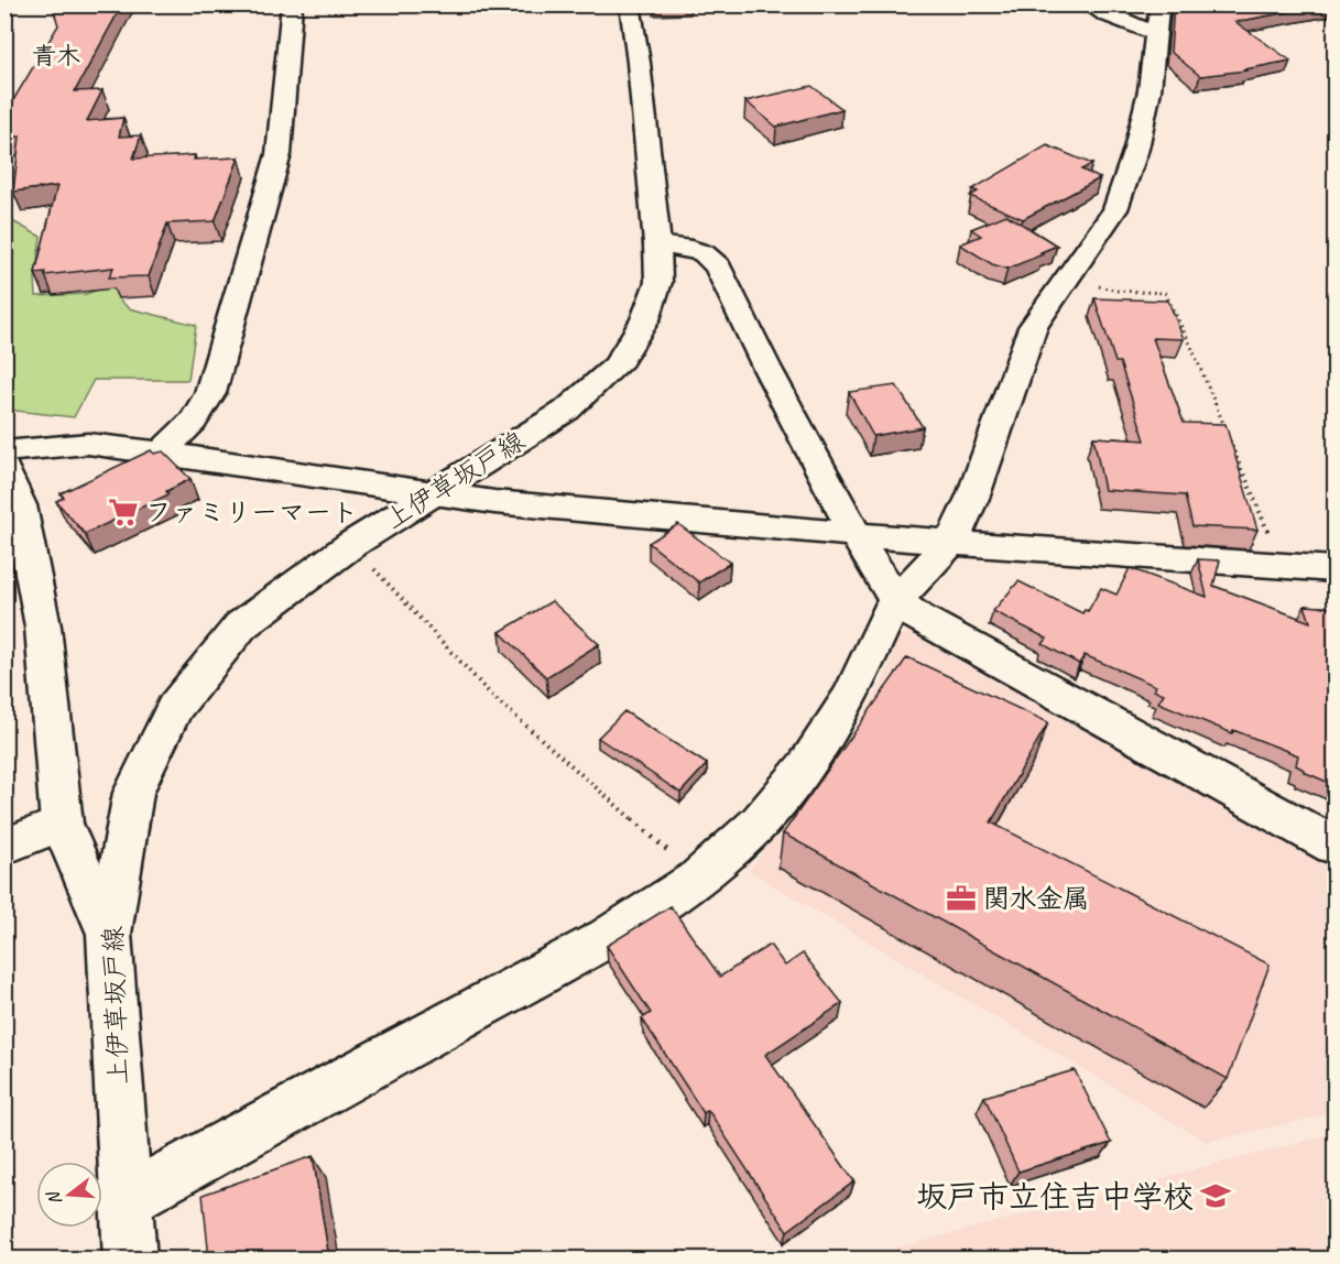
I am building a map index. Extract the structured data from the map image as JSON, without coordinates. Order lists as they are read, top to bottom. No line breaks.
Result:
{"streets":{"street":["上伊草坂戸線"]},"districts":["青木"],"places":{"supermarket":["ファミリーマート"],"office":["関水金属"],"school or university":["坂戸市立住吉中学校"]},"north":"left"}
